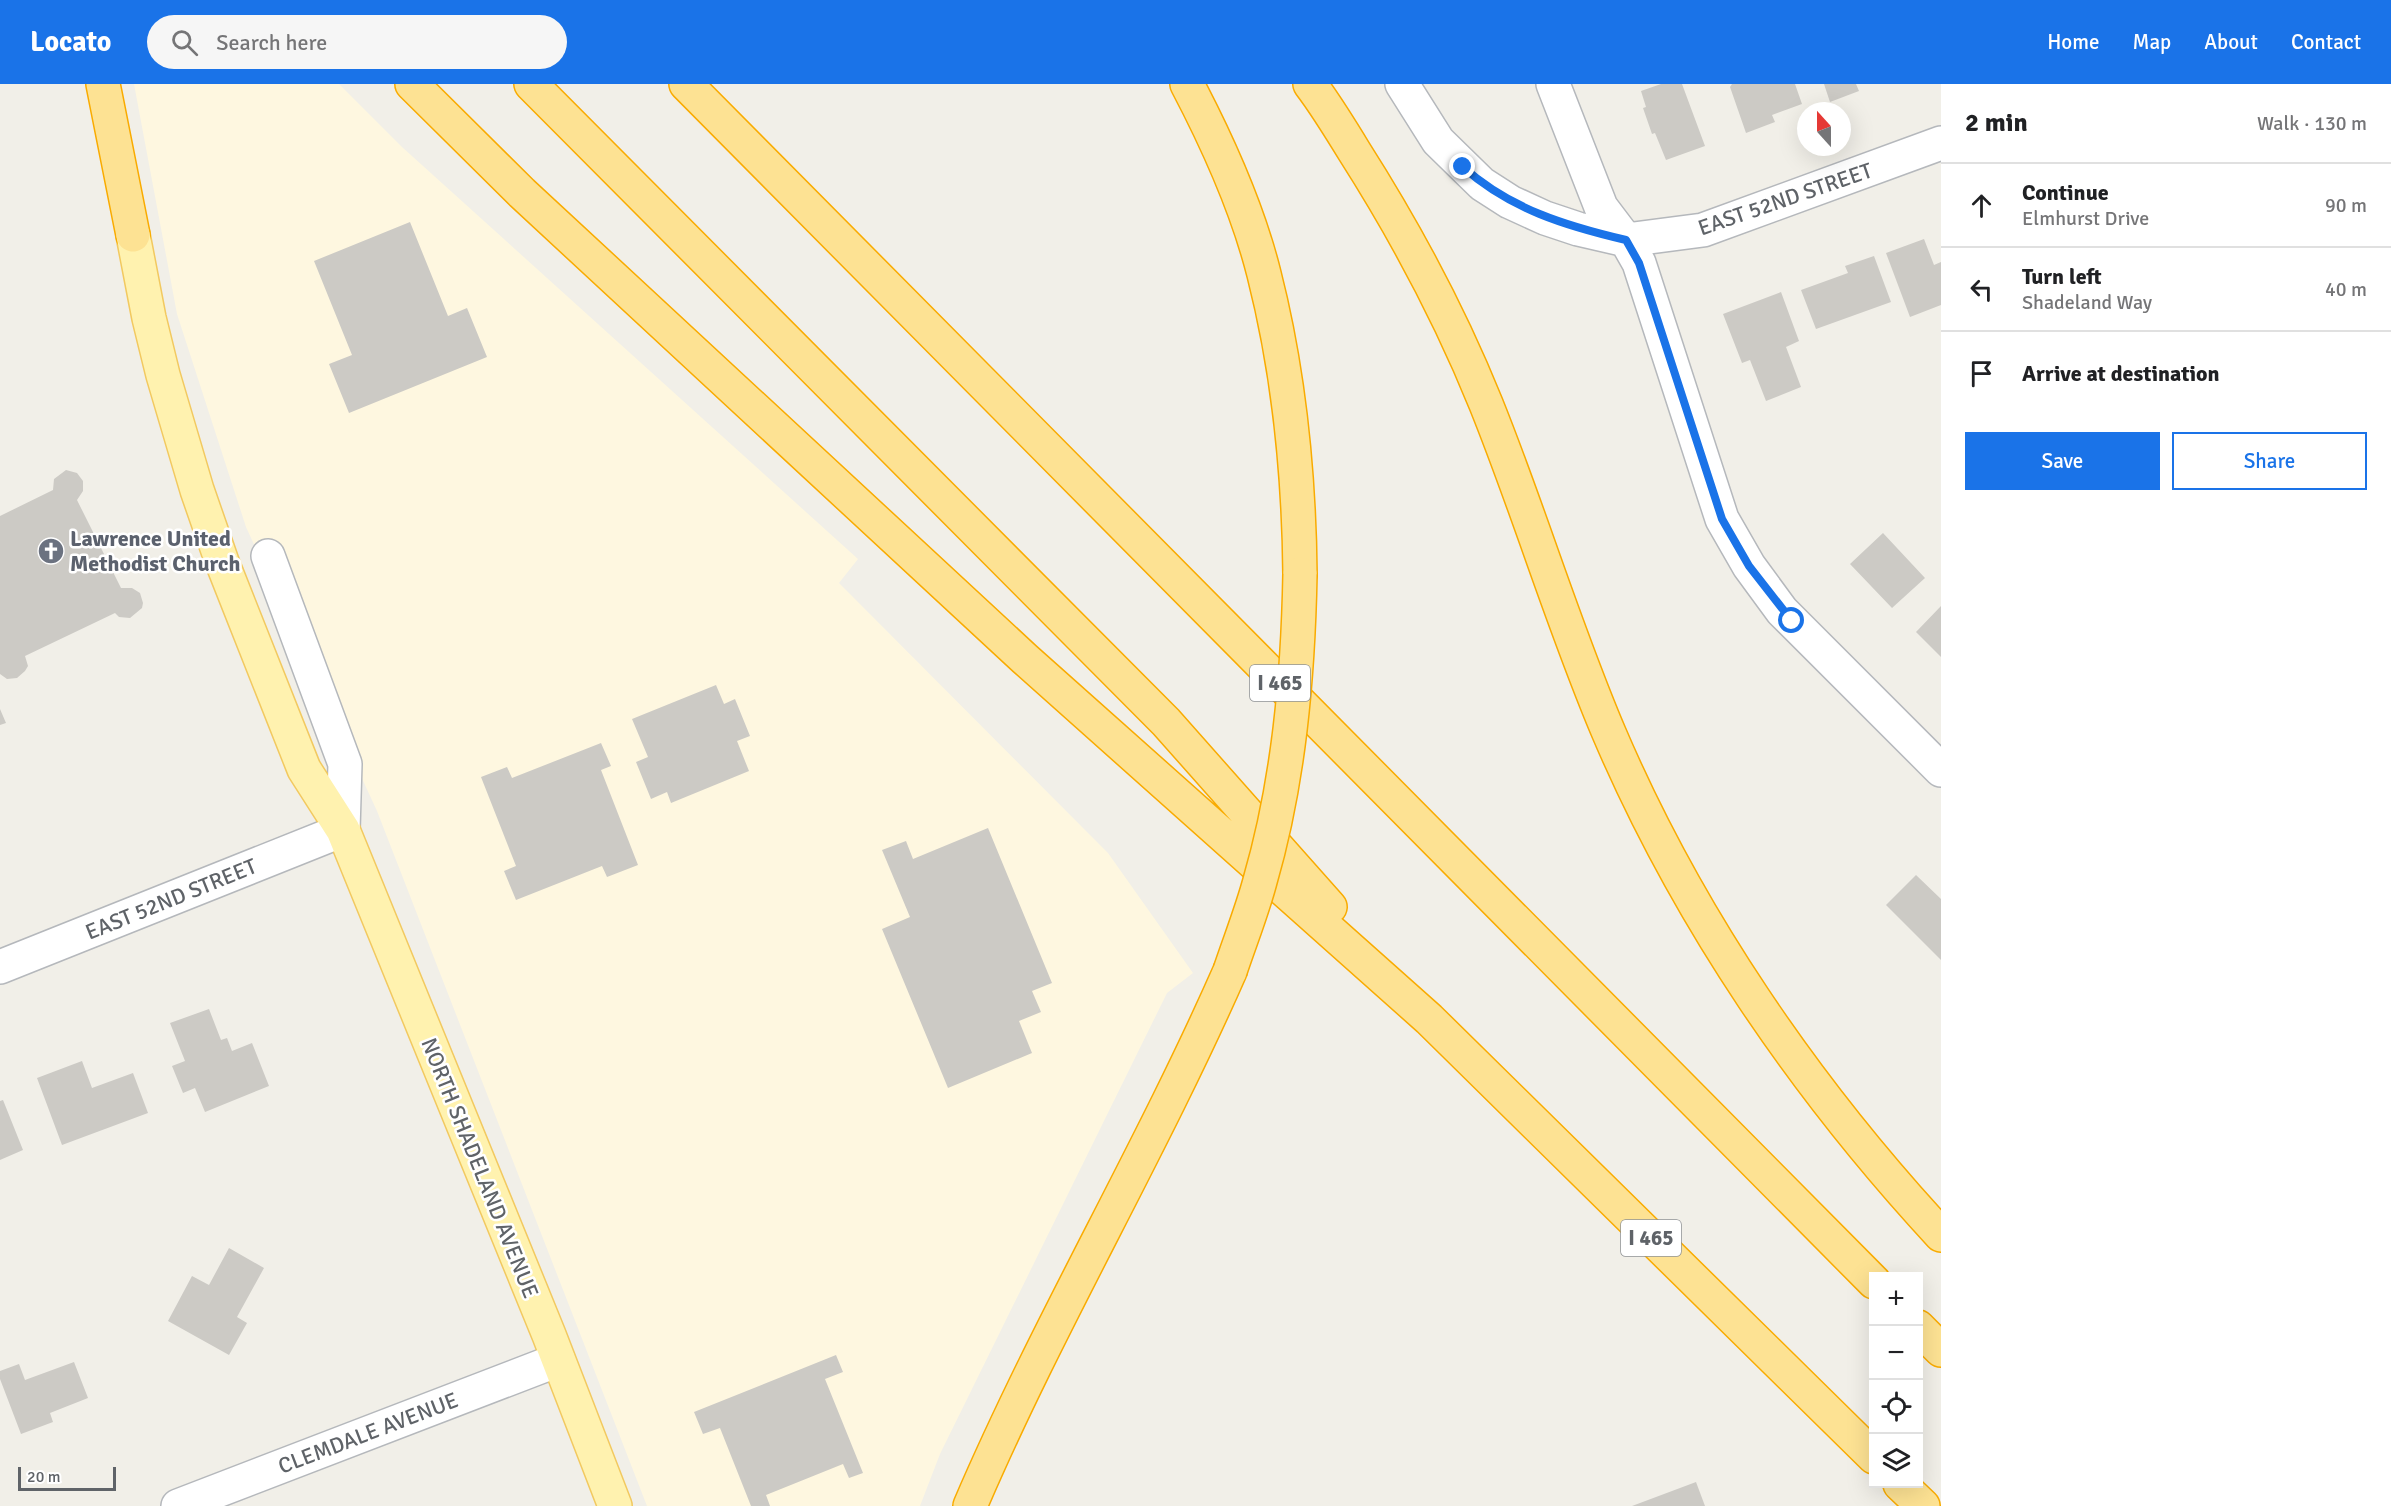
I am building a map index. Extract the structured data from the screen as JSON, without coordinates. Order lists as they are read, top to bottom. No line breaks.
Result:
{"streets":{"highway":["I 465"],"main road":["NORTH SHADELAND AVENUE"],"street":["EAST 52ND STREET","CLEMDALE AVENUE"]},"crossings":[["EAST 52ND STREET","NORTH SHADELAND AVENUE"],["NORTH SHADELAND AVENUE","CLEMDALE AVENUE"]],"places":{"church":["Lawrence United Methodist Church"]},"scale_bar":"20 m","north":"top","page":{"header":"Locato","search":"Search here","nav":["Home","Map","About","Contact"],"heading":["2 min","Walk · 130 m"],"list":[["Continue","Elmhurst Drive","90 m"],["Turn left","Shadeland Way","40 m"],"Arrive at destination"],"buttons":["Save","Share"],"map_buttons":["+","−"],"scale":"20 m"}}
